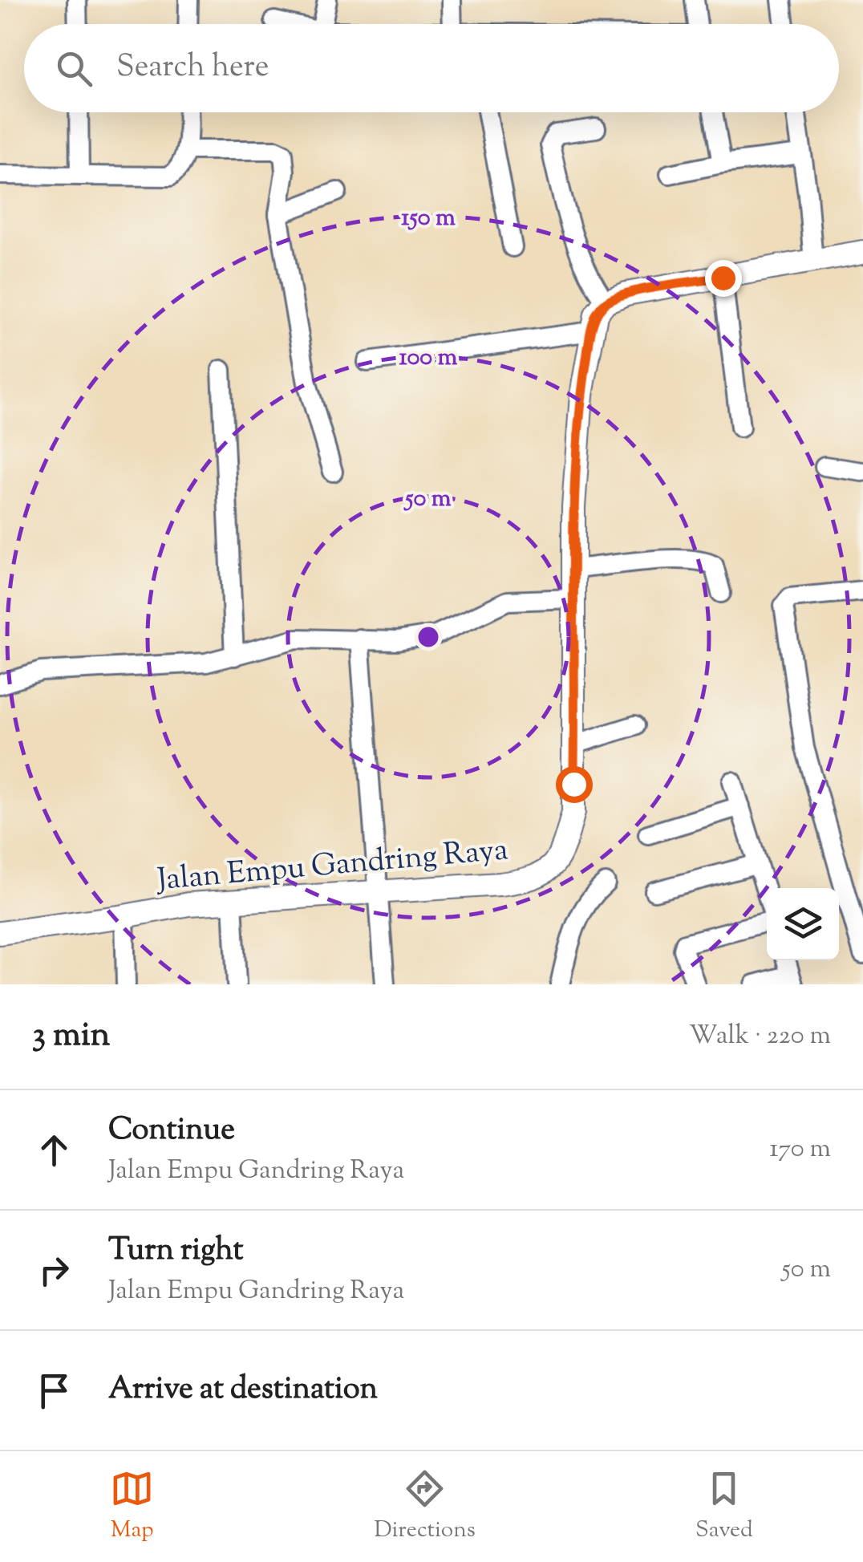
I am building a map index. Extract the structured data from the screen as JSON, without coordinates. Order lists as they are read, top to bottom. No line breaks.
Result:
{"streets":{"street":["Jalan Empu Gandring Raya"]},"page":{"search":"Search here","heading":["3 min","Walk · 220 m"],"list":[["Continue","Jalan Empu Gandring Raya","170 m"],["Turn right","Jalan Empu Gandring Raya","50 m"],"Arrive at destination"],"nav":["Map","Directions","Saved"]},"rings":["150 m","100 m","50 m"]}
